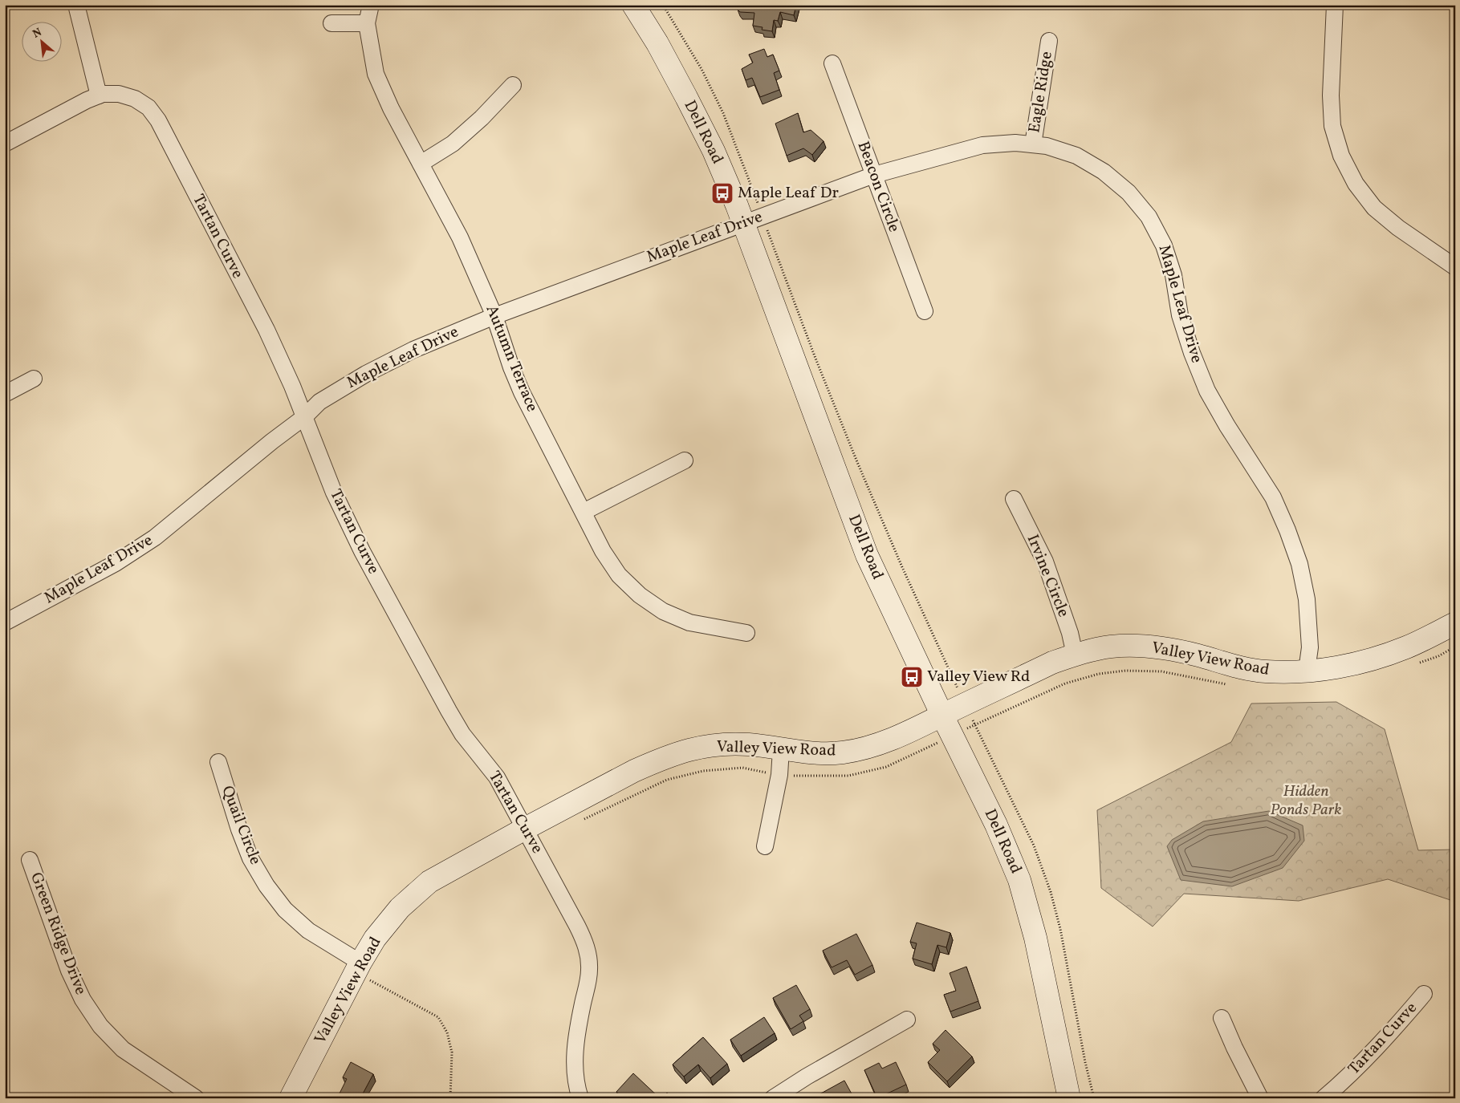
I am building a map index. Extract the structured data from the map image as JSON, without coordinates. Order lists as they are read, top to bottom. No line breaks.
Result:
{"streets":{"street":["Eagle Ridge","Dell Road","Beacon Circle","Tartan Curve","Maple Leaf Drive","Autumn Terrace","Irvine Circle","Valley View Road","Quail Circle","Green Ridge Drive"]},"crossings":[["Eagle Ridge","Maple Leaf Drive"],["Dell Road","Maple Leaf Drive"],["Dell Road","Valley View Road"],["Beacon Circle","Maple Leaf Drive"],["Tartan Curve","Maple Leaf Drive"],["Tartan Curve","Valley View Road"],["Maple Leaf Drive","Autumn Terrace"],["Maple Leaf Drive","Valley View Road"],["Irvine Circle","Valley View Road"],["Valley View Road","Quail Circle"]],"parks":["Hidden Ponds Park"],"places":{"bus stop":["Maple Leaf Dr","Valley View Rd"]},"north":"top left"}
